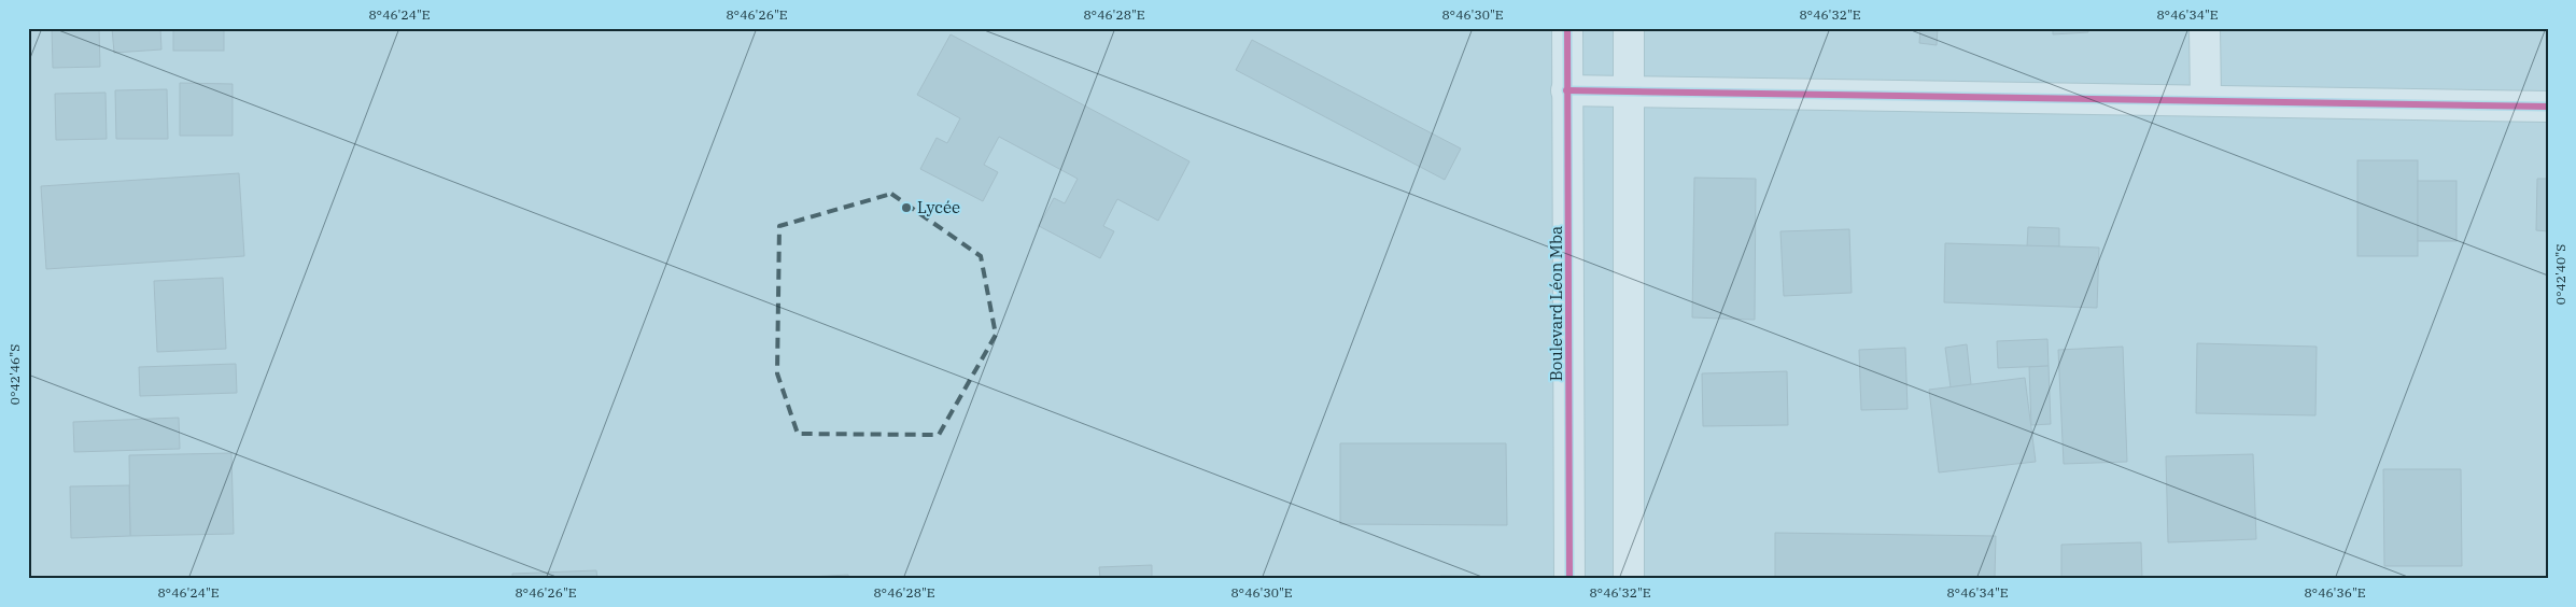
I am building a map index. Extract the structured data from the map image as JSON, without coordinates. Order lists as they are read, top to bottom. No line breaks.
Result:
{"streets":{"street":["Boulevard Léon Mba"]},"places":["Lycée"],"coordinates":["8°46'24\"E","8°46'26\"E","8°46'28\"E","8°46'30\"E","8°46'32\"E","8°46'34\"E","0°42'40\"S","0°42'46\"S","8°46'36\"E"]}
